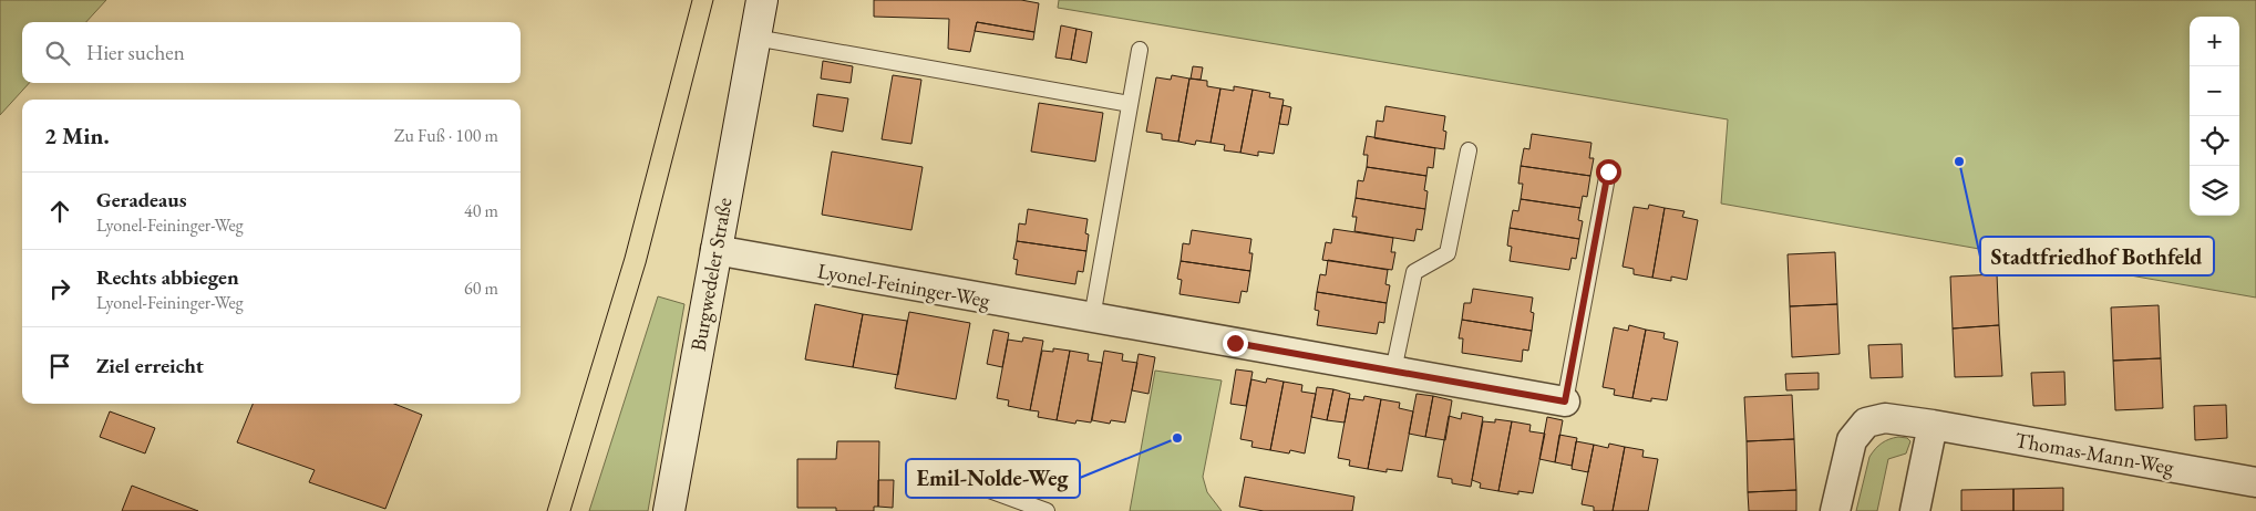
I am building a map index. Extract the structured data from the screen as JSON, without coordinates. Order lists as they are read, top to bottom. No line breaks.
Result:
{"streets":{"main road":["Burgwedeler Straße"],"street":["Lyonel-Feininger-Weg","Thomas-Mann-Weg"]},"crossings":[["Burgwedeler Straße","Lyonel-Feininger-Weg"]],"places":["Stadtfriedhof Bothfeld","Emil-Nolde-Weg"],"page":{"map_buttons":["+","−"],"search":"Hier suchen","heading":["2 Min.","Zu Fuß · 100 m"],"list":[["Geradeaus","Lyonel-Feininger-Weg","40 m"],["Rechts abbiegen","Lyonel-Feininger-Weg","60 m"],"Ziel erreicht"]}}
